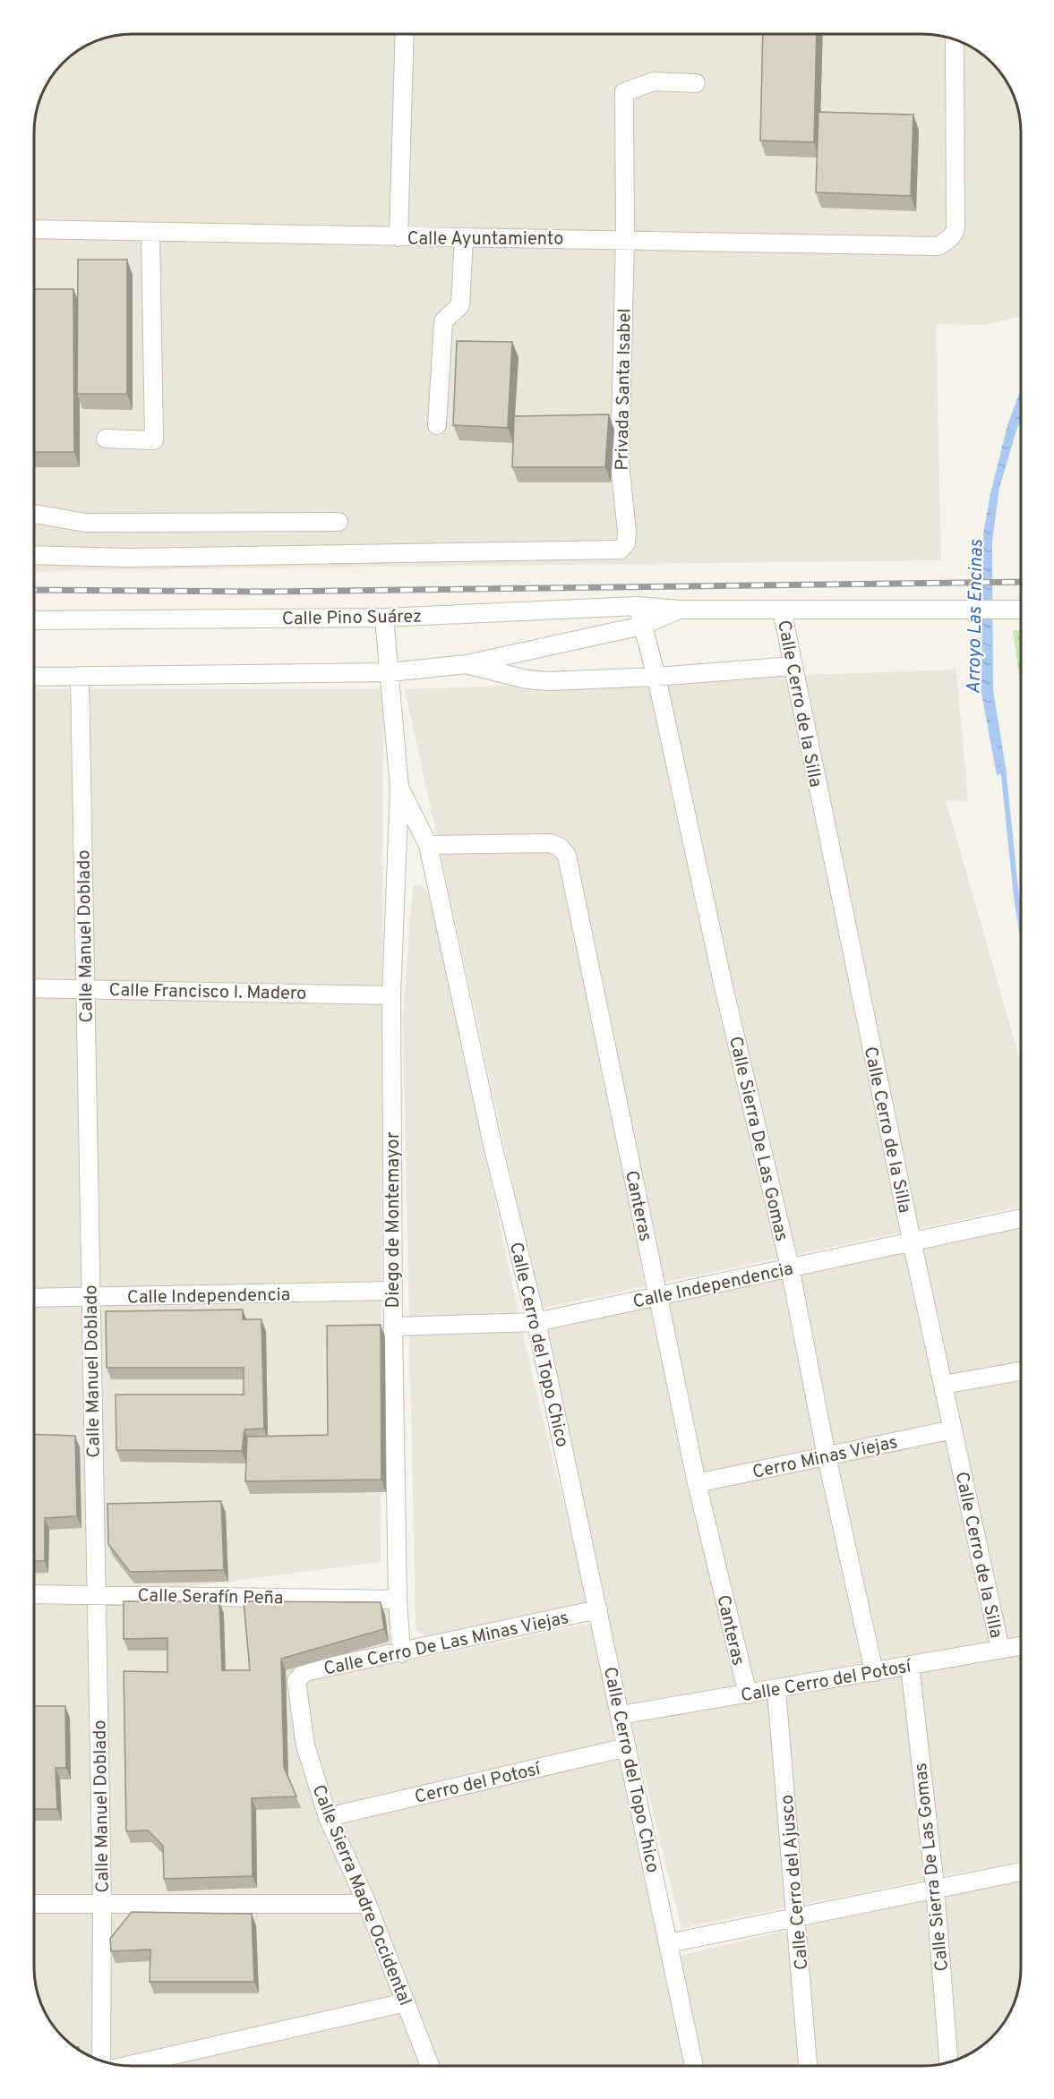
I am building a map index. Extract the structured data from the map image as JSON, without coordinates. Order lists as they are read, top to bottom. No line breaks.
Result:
{"streets":{"street":["Calle Ayuntamiento","Privada Santa Isabel","Calle Pino Suárez","Calle Cerro de la Silla","Calle Manuel Doblado","Calle Francisco I. Madero","Calle Sierra De Las Gomas","Canteras","Diego de Montemayor","Calle Independencia","Calle Cerro del Topo Chico","Cerro Minas Viejas","Calle Serafín Peña","Calle Cerro De Las Minas Viejas","Calle Cerro del Potosí","Cerro del Potosí","Calle Cerro del Ajusco","Calle Sierra Madre Occidental"]},"crossings":[["Calle Ayuntamiento","Privada Santa Isabel"],["Calle Pino Suárez","Calle Cerro de la Silla"],["Calle Pino Suárez","Calle Manuel Doblado"],["Calle Pino Suárez","Calle Sierra De Las Gomas"],["Calle Pino Suárez","Calle Cerro del Topo Chico"],["Calle Cerro de la Silla","Calle Independencia"],["Calle Cerro de la Silla","Cerro Minas Viejas"],["Calle Cerro de la Silla","Calle Cerro del Potosí"],["Calle Manuel Doblado","Calle Francisco I. Madero"],["Calle Manuel Doblado","Calle Independencia"],["Calle Manuel Doblado","Calle Serafín Peña"],["Calle Francisco I. Madero","Diego de Montemayor"],["Calle Sierra De Las Gomas","Calle Independencia"],["Calle Sierra De Las Gomas","Cerro Minas Viejas"],["Calle Sierra De Las Gomas","Calle Cerro del Potosí"],["Canteras","Calle Independencia"],["Canteras","Calle Cerro del Topo Chico"],["Canteras","Cerro Minas Viejas"],["Canteras","Calle Cerro del Potosí"],["Diego de Montemayor","Calle Independencia"],["Diego de Montemayor","Calle Cerro del Topo Chico"],["Diego de Montemayor","Calle Serafín Peña"],["Diego de Montemayor","Calle Cerro De Las Minas Viejas"],["Calle Independencia","Calle Cerro del Topo Chico"],["Calle Cerro del Topo Chico","Calle Cerro De Las Minas Viejas"],["Calle Cerro del Topo Chico","Calle Cerro del Potosí"],["Calle Cerro del Topo Chico","Cerro del Potosí"],["Calle Cerro De Las Minas Viejas","Calle Sierra Madre Occidental"],["Calle Cerro del Potosí","Calle Cerro del Ajusco"],["Cerro del Potosí","Calle Sierra Madre Occidental"]],"water":["Arroyo Las Encinas"]}
